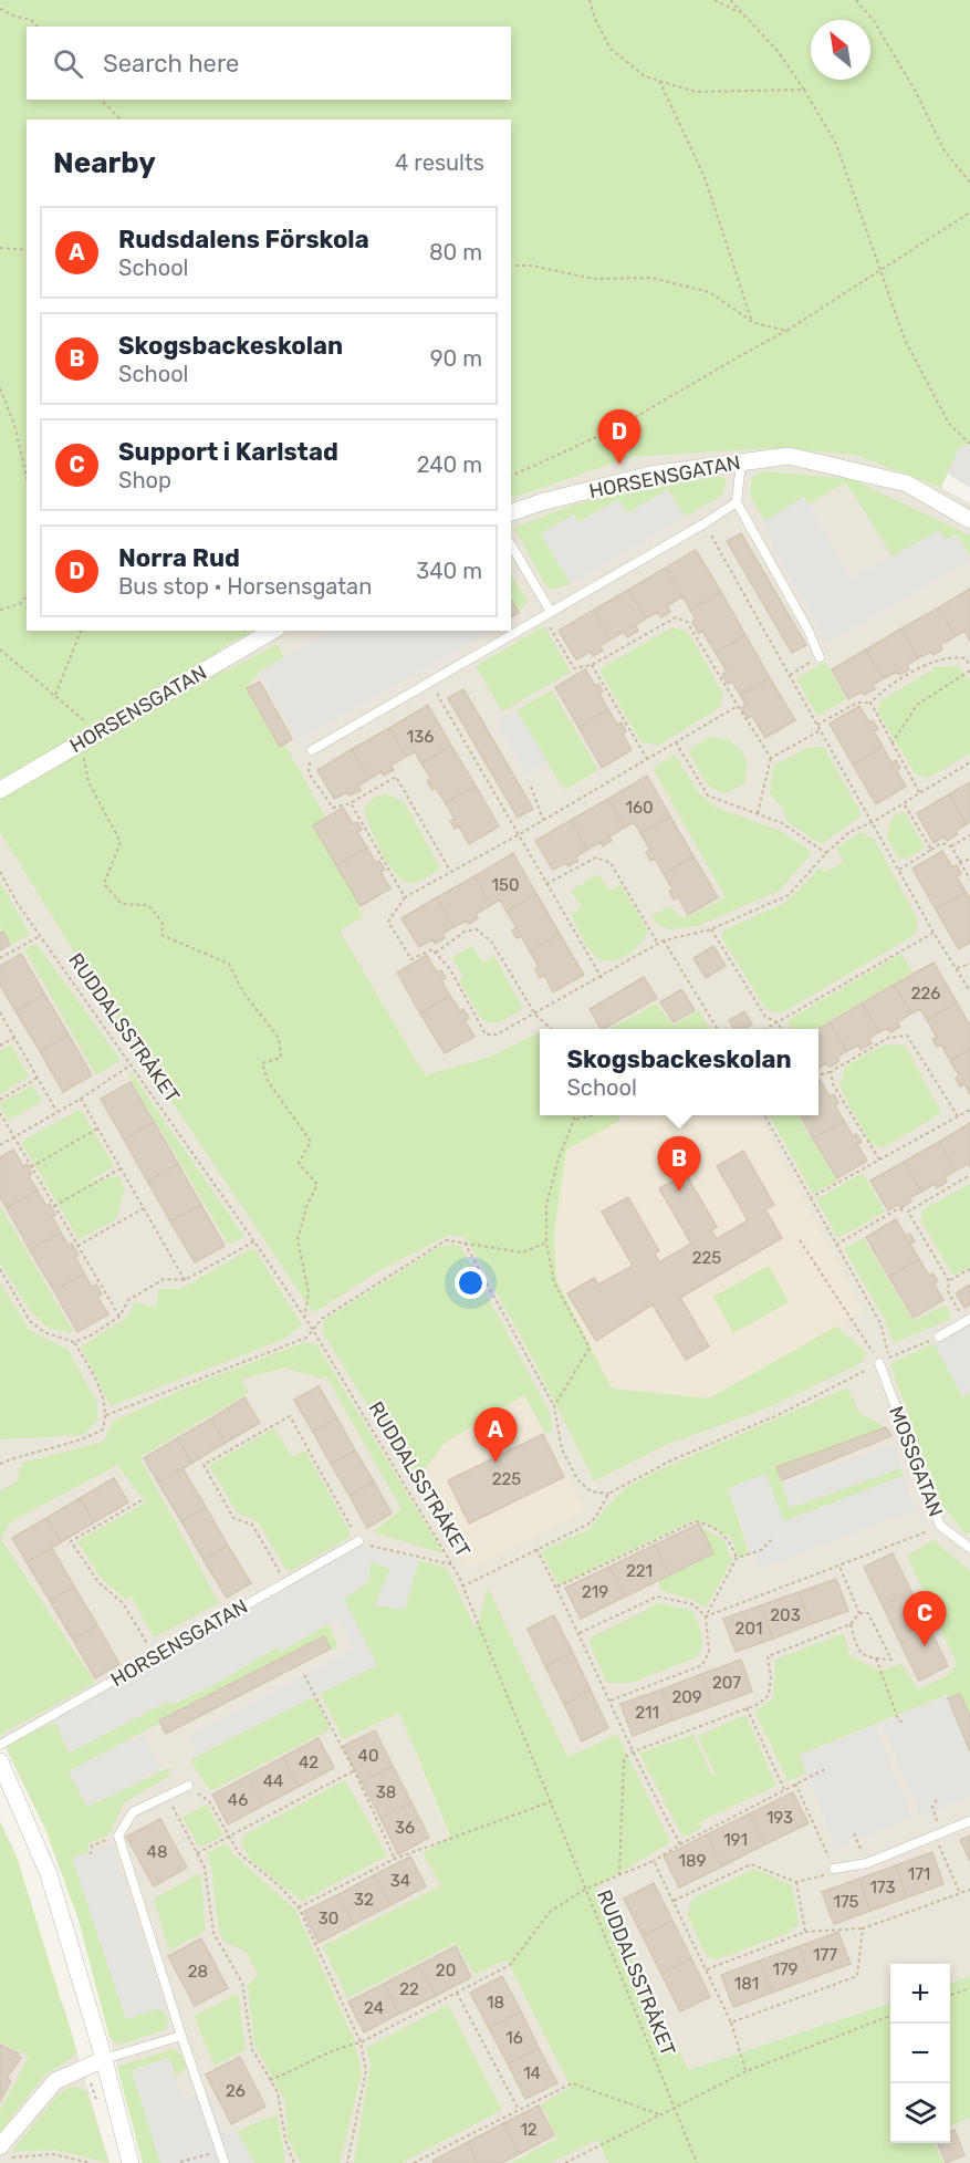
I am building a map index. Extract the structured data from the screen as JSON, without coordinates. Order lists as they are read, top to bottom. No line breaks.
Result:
{"streets":{"street":["HORSENSGATAN"],"lane":["MOSSGATAN"],"path":["RUDDALSSTRÅKET"]},"house_numbers":["136","160","150","226","225","225","221","219","203","201","207","209","211","40","42","44","38","46","193","36","191","48","189","171","34","173","32","175","30","177","179","20","28","181","22","18","24","16","14","26","12"],"north":"top left","page":{"search":"Search here","heading":["Nearby","4 results"],"list":[{"mark":"A","name":"Rudsdalens Förskola","note":"School","value":"80 m"},{"mark":"B","name":"Skogsbackeskolan","note":"School","value":"90 m"},{"mark":"C","name":"Support i Karlstad","note":"Shop","value":"240 m"},{"mark":"D","name":"Norra Rud","note":"Bus stop · Horsensgatan","value":"340 m"}],"pins":["D","B","A","C"],"popup":["Skogsbackeskolan","School"],"map_buttons":["+","−"]}}
